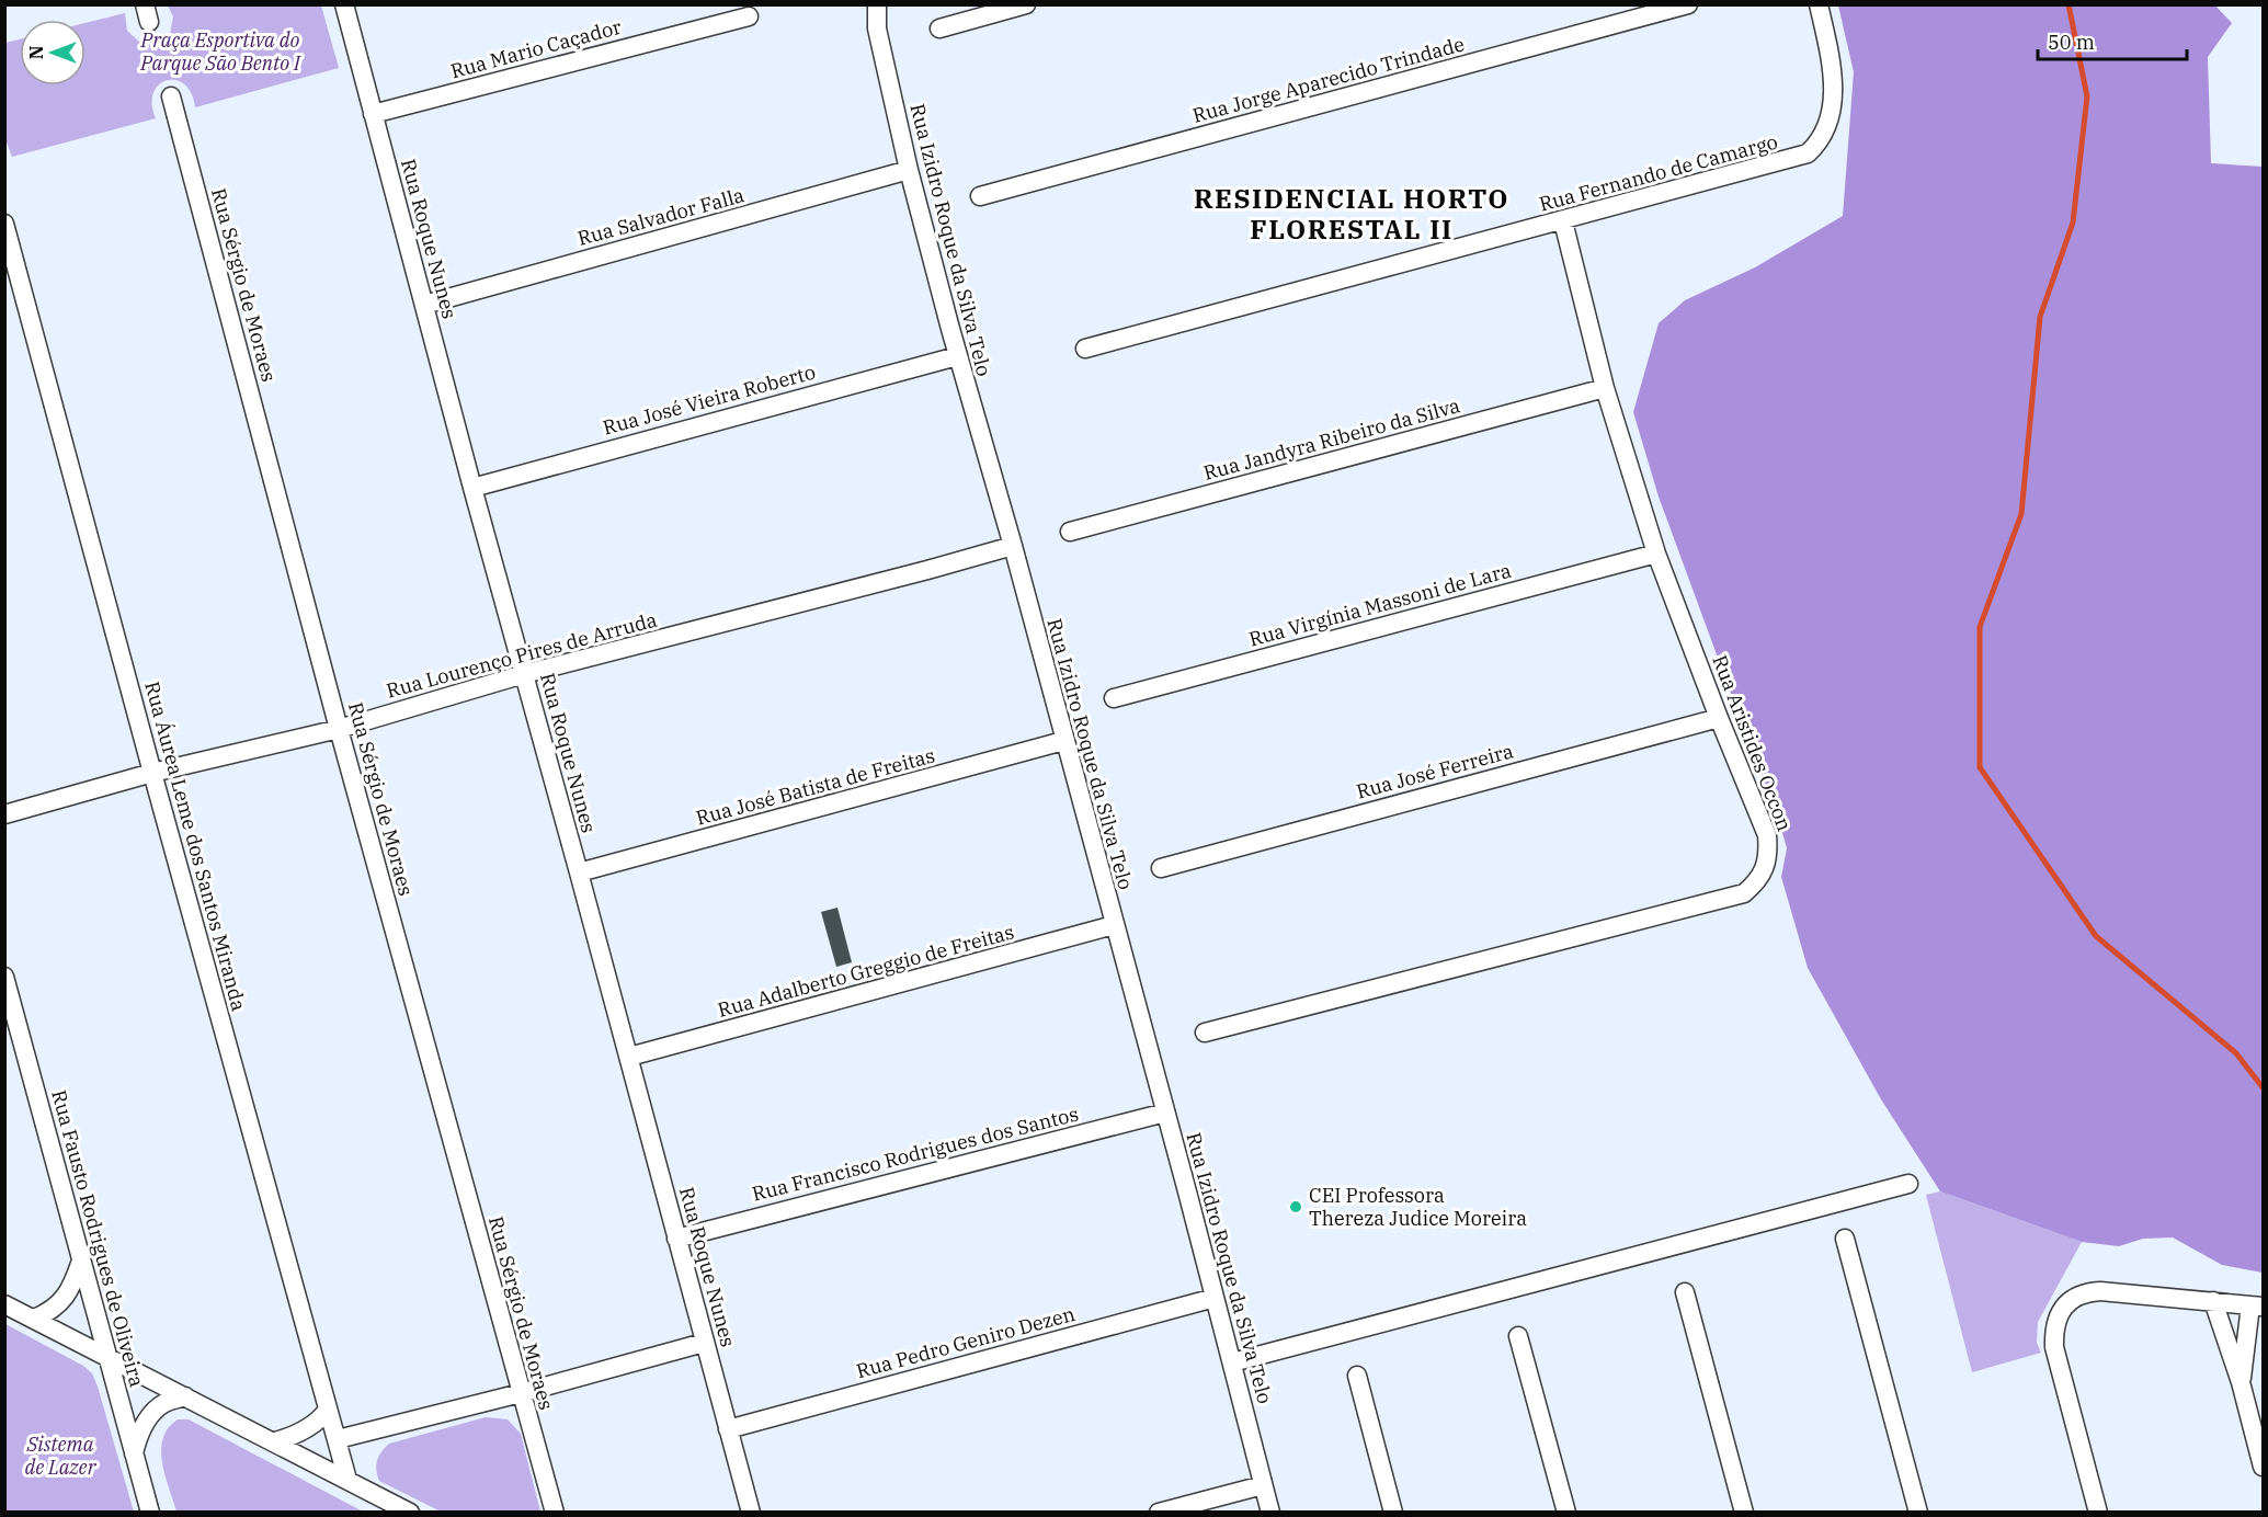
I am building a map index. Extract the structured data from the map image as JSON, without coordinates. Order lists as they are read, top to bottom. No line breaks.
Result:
{"streets":{"street":["Rua Mario Caçador","Rua Jorge Aparecido Trindade","Rua Fernando de Camargo","Rua Salvador Falla","Rua Roque Nunes","Rua Izidro Roque da Silva Telo","Rua Sérgio de Moraes","Rua José Vieira Roberto","Rua Jandyra Ribeiro da Silva","Rua Virgínia Massoni de Lara","Rua Lourenço Pires de Arruda","Rua Aristides Occon","Rua José Ferreira","Rua José Batista de Freitas","Rua Áurea Leme dos Santos Miranda","Rua Adalberto Greggio de Freitas","Rua Francisco Rodrigues dos Santos","Rua Fausto Rodrigues de Oliveira","Rua Pedro Geniro Dezen"]},"crossings":[["Rua Mario Caçador","Rua Roque Nunes"],["Rua Fernando de Camargo","Rua Aristides Occon"],["Rua Salvador Falla","Rua Roque Nunes"],["Rua Salvador Falla","Rua Izidro Roque da Silva Telo"],["Rua Roque Nunes","Rua José Vieira Roberto"],["Rua Roque Nunes","Rua Lourenço Pires de Arruda"],["Rua Roque Nunes","Rua José Batista de Freitas"],["Rua Roque Nunes","Rua Adalberto Greggio de Freitas"],["Rua Roque Nunes","Rua Francisco Rodrigues dos Santos"],["Rua Roque Nunes","Rua Pedro Geniro Dezen"],["Rua Izidro Roque da Silva Telo","Rua José Vieira Roberto"],["Rua Izidro Roque da Silva Telo","Rua Lourenço Pires de Arruda"],["Rua Izidro Roque da Silva Telo","Rua José Batista de Freitas"],["Rua Izidro Roque da Silva Telo","Rua Adalberto Greggio de Freitas"],["Rua Izidro Roque da Silva Telo","Rua Francisco Rodrigues dos Santos"],["Rua Izidro Roque da Silva Telo","Rua Pedro Geniro Dezen"],["Rua Sérgio de Moraes","Rua Lourenço Pires de Arruda"],["Rua Jandyra Ribeiro da Silva","Rua Aristides Occon"],["Rua Virgínia Massoni de Lara","Rua Aristides Occon"],["Rua Lourenço Pires de Arruda","Rua Áurea Leme dos Santos Miranda"],["Rua Aristides Occon","Rua José Ferreira"]],"districts":["RESIDENCIAL HORTO FLORESTAL II"],"parks":["Praça Esportiva do Parque São Bento I","Sistema de Lazer"],"places":["CEI Professora Thereza Judice Moreira"],"scale_bar":"50 m","north":"left"}
